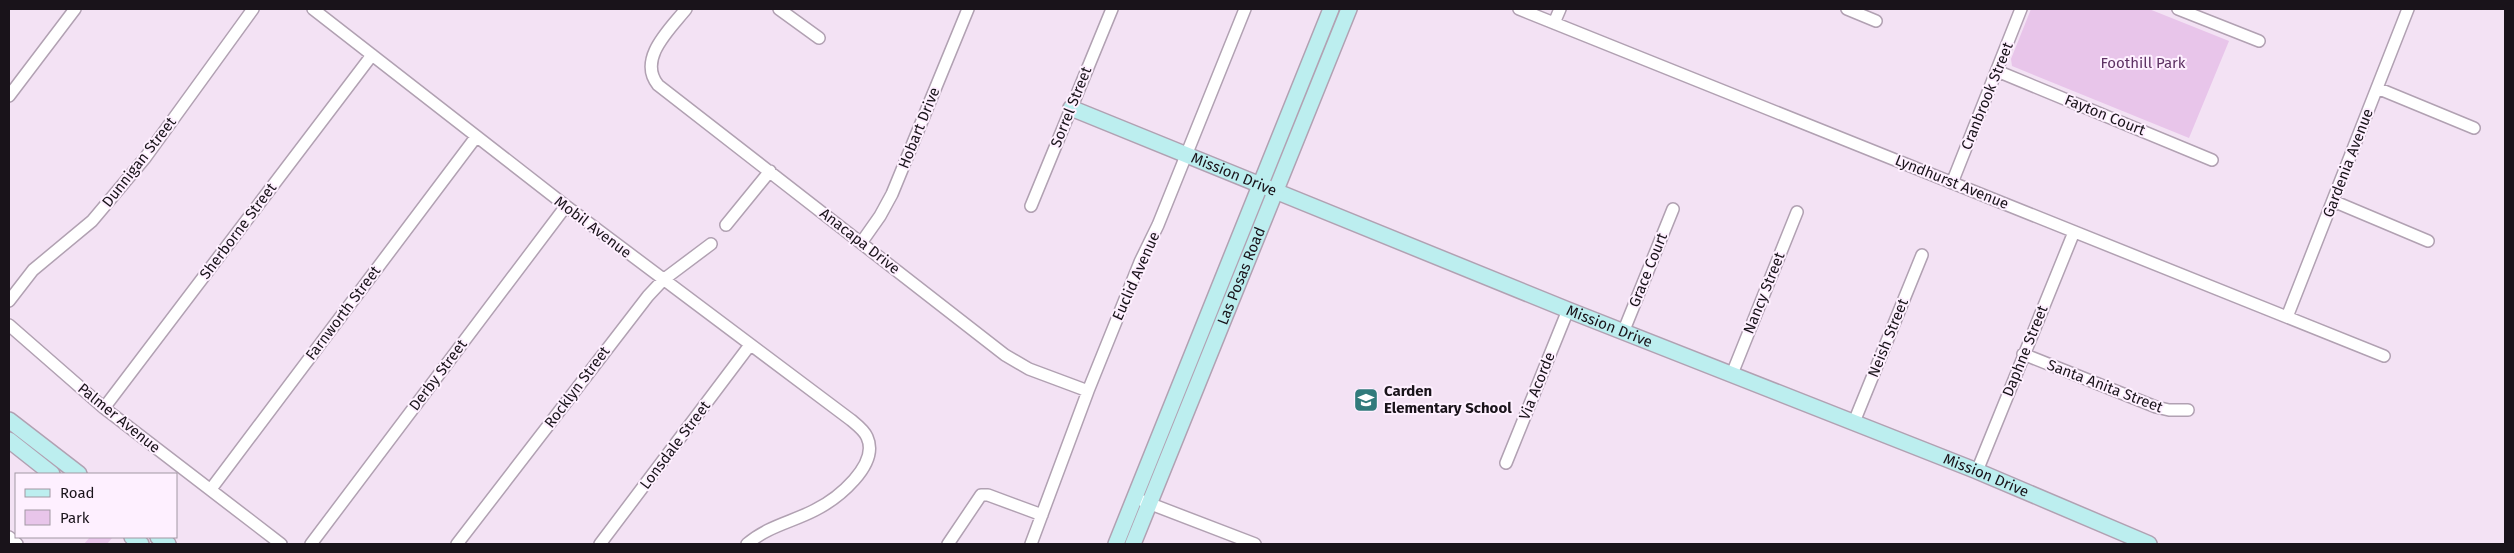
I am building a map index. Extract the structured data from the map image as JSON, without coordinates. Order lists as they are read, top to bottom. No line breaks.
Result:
{"streets":{"main road":["Mission Drive","Las Posas Road"],"street":["Cranbrook Street","Sorrel Street","Fayton Court","Hobart Drive","Dunnigan Street","Gardenia Avenue","Lyndhurst Avenue","Mobil Avenue","Sherborne Street","Anacapa Drive","Grace Court","Euclid Avenue","Nancy Street","Farnworth Street","Neish Street","Daphne Street","Derby Street","Via Acorde","Santa Anita Street","Rocklyn Street","Palmer Avenue","Lonsdale Street"]},"crossings":[["Cranbrook Street","Fayton Court"],["Cranbrook Street","Lyndhurst Avenue"],["Sorrel Street","Mission Drive"],["Hobart Drive","Anacapa Drive"],["Gardenia Avenue","Lyndhurst Avenue"],["Mission Drive","Grace Court"],["Mission Drive","Euclid Avenue"],["Mission Drive","Las Posas Road"],["Mission Drive","Nancy Street"],["Mission Drive","Neish Street"],["Mission Drive","Daphne Street"],["Mission Drive","Via Acorde"],["Lyndhurst Avenue","Daphne Street"],["Mobil Avenue","Sherborne Street"],["Mobil Avenue","Farnworth Street"],["Mobil Avenue","Derby Street"],["Mobil Avenue","Rocklyn Street"],["Mobil Avenue","Lonsdale Street"],["Sherborne Street","Palmer Avenue"],["Anacapa Drive","Euclid Avenue"],["Farnworth Street","Palmer Avenue"],["Daphne Street","Santa Anita Street"]],"parks":["Foothill Park"],"places":{"school or university":["Carden Elementary School"]},"legend":["Road","Park"]}
